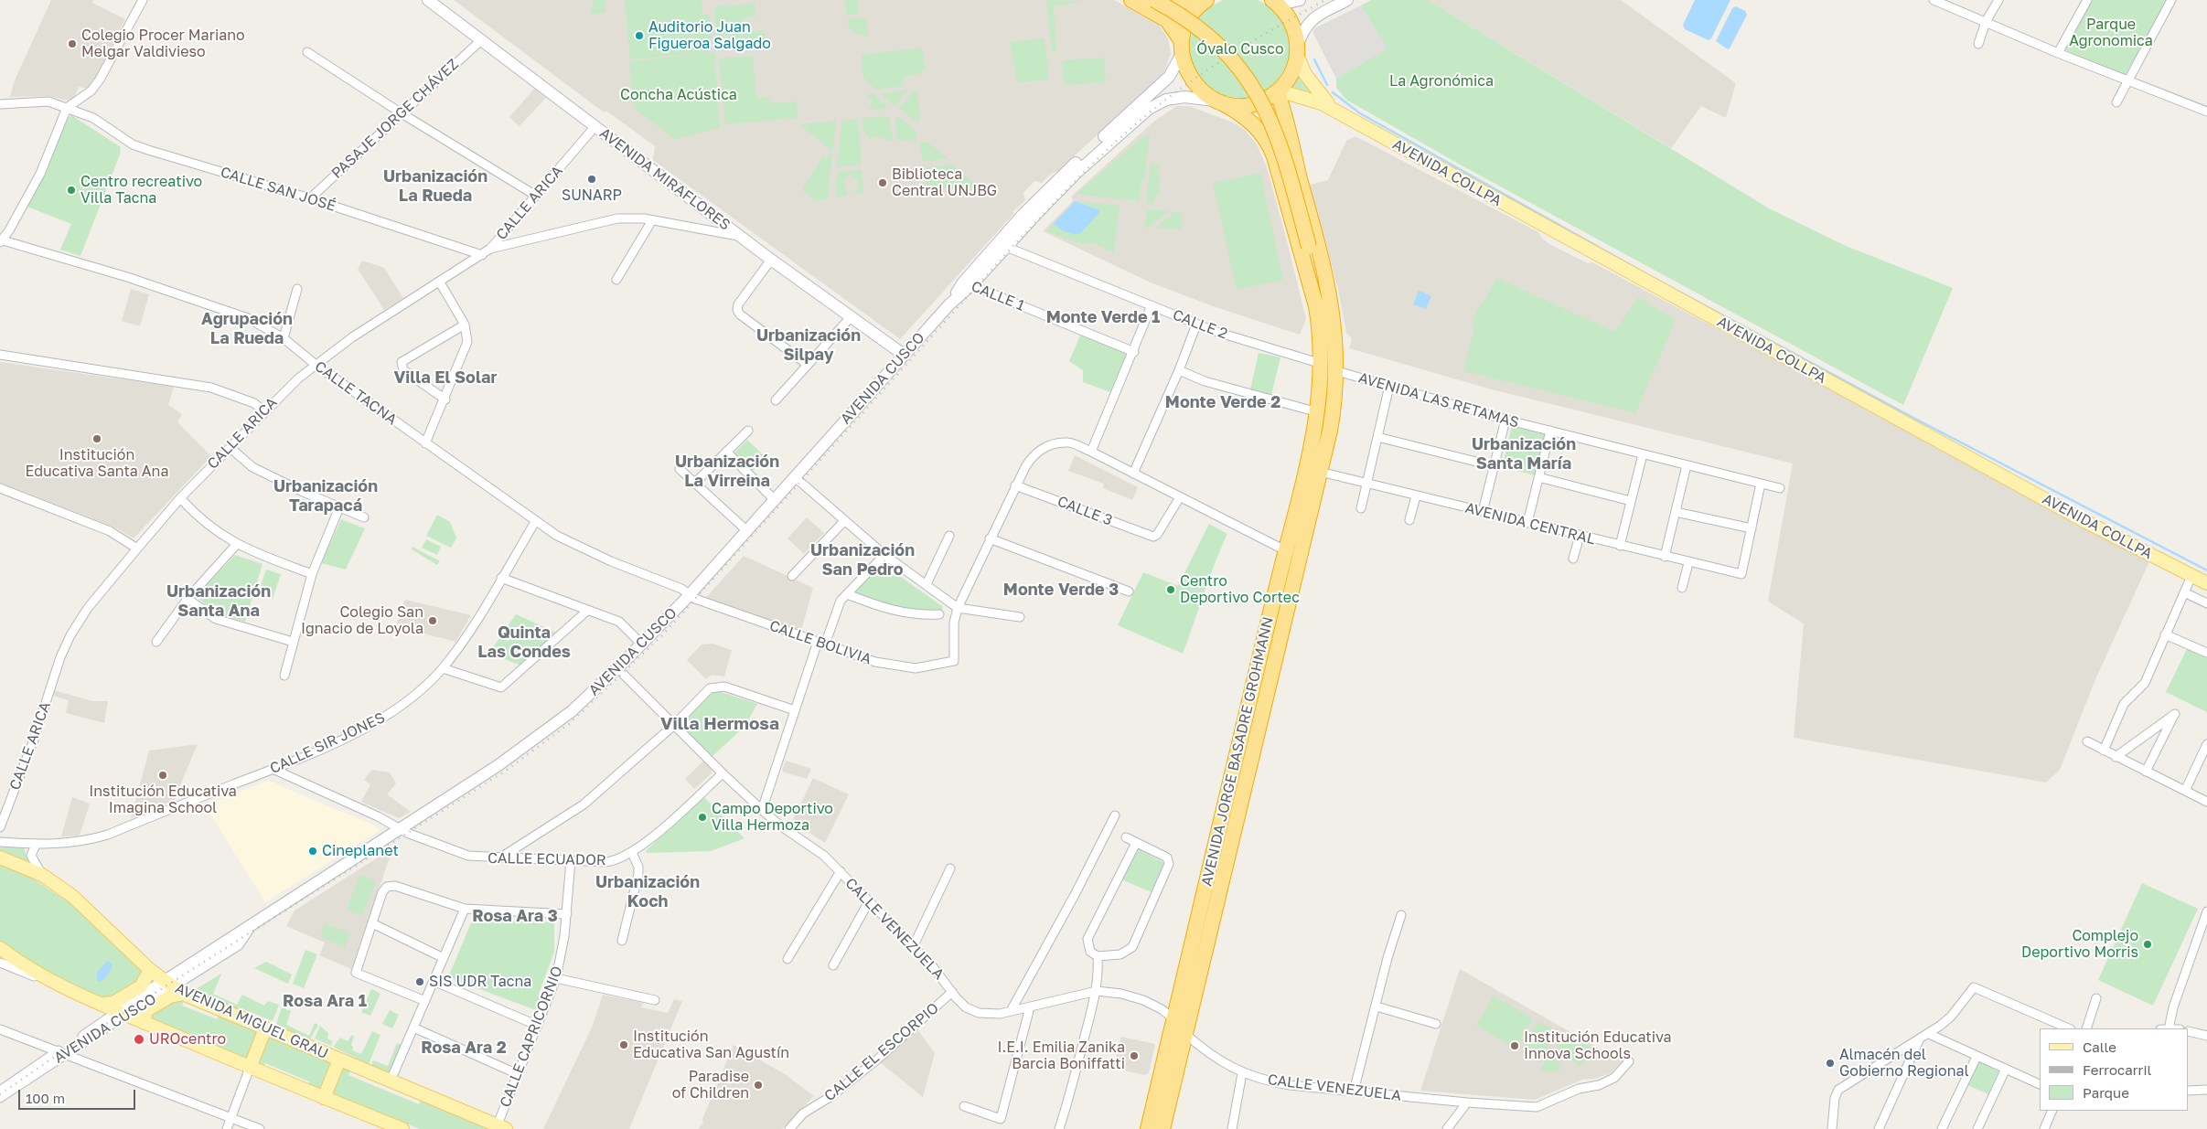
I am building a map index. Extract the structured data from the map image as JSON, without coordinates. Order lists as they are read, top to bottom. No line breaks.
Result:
{"streets":{"highway":["AVENIDA JORGE BASADRE GROHMANN"],"main road":["AVENIDA COLLPA","AVENIDA MIRAFLORES","AVENIDA CUSCO","AVENIDA MIGUEL GRAU"],"street":["PASAJE JORGE CHÁVEZ","CALLE SAN JOSÉ","CALLE ARICA","CALLE 1","CALLE 2","CALLE TACNA","AVENIDA LAS RETAMAS","CALLE 3","AVENIDA CENTRAL","CALLE BOLIVIA","CALLE SIR JONES","CALLE ECUADOR","CALLE VENEZUELA","CALLE CAPRICORNIO","CALLE EL ESCORPIO"]},"crossings":[["PASAJE JORGE CHÁVEZ","AVENIDA MIRAFLORES"],["PASAJE JORGE CHÁVEZ","CALLE SAN JOSÉ"],["AVENIDA COLLPA","AVENIDA JORGE BASADRE GROHMANN"],["AVENIDA MIRAFLORES","CALLE ARICA"],["AVENIDA MIRAFLORES","AVENIDA CUSCO"],["CALLE SAN JOSÉ","CALLE ARICA"],["CALLE ARICA","CALLE TACNA"],["CALLE 1","AVENIDA CUSCO"],["CALLE 2","AVENIDA CUSCO"],["CALLE 2","AVENIDA JORGE BASADRE GROHMANN"],["AVENIDA CUSCO","CALLE TACNA"],["AVENIDA CUSCO","CALLE BOLIVIA"],["AVENIDA CUSCO","AVENIDA JORGE BASADRE GROHMANN"],["AVENIDA CUSCO","CALLE ECUADOR"],["AVENIDA CUSCO","CALLE VENEZUELA"],["AVENIDA CUSCO","AVENIDA MIGUEL GRAU"],["CALLE TACNA","CALLE BOLIVIA"],["CALLE TACNA","CALLE SIR JONES"],["AVENIDA LAS RETAMAS","AVENIDA JORGE BASADRE GROHMANN"],["AVENIDA CENTRAL","AVENIDA JORGE BASADRE GROHMANN"],["CALLE SIR JONES","CALLE ECUADOR"],["AVENIDA JORGE BASADRE GROHMANN","CALLE VENEZUELA"],["CALLE ECUADOR","CALLE VENEZUELA"],["CALLE ECUADOR","CALLE CAPRICORNIO"],["CALLE VENEZUELA","CALLE EL ESCORPIO"],["AVENIDA MIGUEL GRAU","CALLE CAPRICORNIO"]],"districts":["Urbanización La Rueda","Monte Verde 1","Agrupación La Rueda","Urbanización Silpay","Villa El Solar","Monte Verde 2","Urbanización Santa María","Urbanización La Virreina","Urbanización Tarapacá","Urbanización San Pedro","Monte Verde 3","Urbanización Santa Ana","Quinta Las Condes","Villa Hermosa","Urbanización Koch","Rosa Ara 3","Rosa Ara 1","Rosa Ara 2"],"parks":["Parque Agronomica","Óvalo Cusco","La Agronómica","Concha Acústica"],"places":["Auditorio Juan Figueroa Salgado","Colegio Procer Mariano Melgar Valdivieso","SUNARP","Biblioteca Central UNJBG","Centro recreativo Villa Tacna","Institución Educativa Santa Ana","Centro Deportivo Cortec","Colegio San Ignacio de Loyola","Institución Educativa Imagina School","Campo Deportivo Villa Hermoza","Cineplanet","Complejo Deportivo Morris","SIS UDR Tacna","UROcentro","Institución Educativa San Agustín","Institución Educativa Innova Schools","I.E.I. Emilia Zanika Barcia Boniffatti","Almacén del Gobierno Regional","Paradise of Children"],"legend":["Calle","Ferrocarril","Parque"],"scale_bar":"100 m"}
